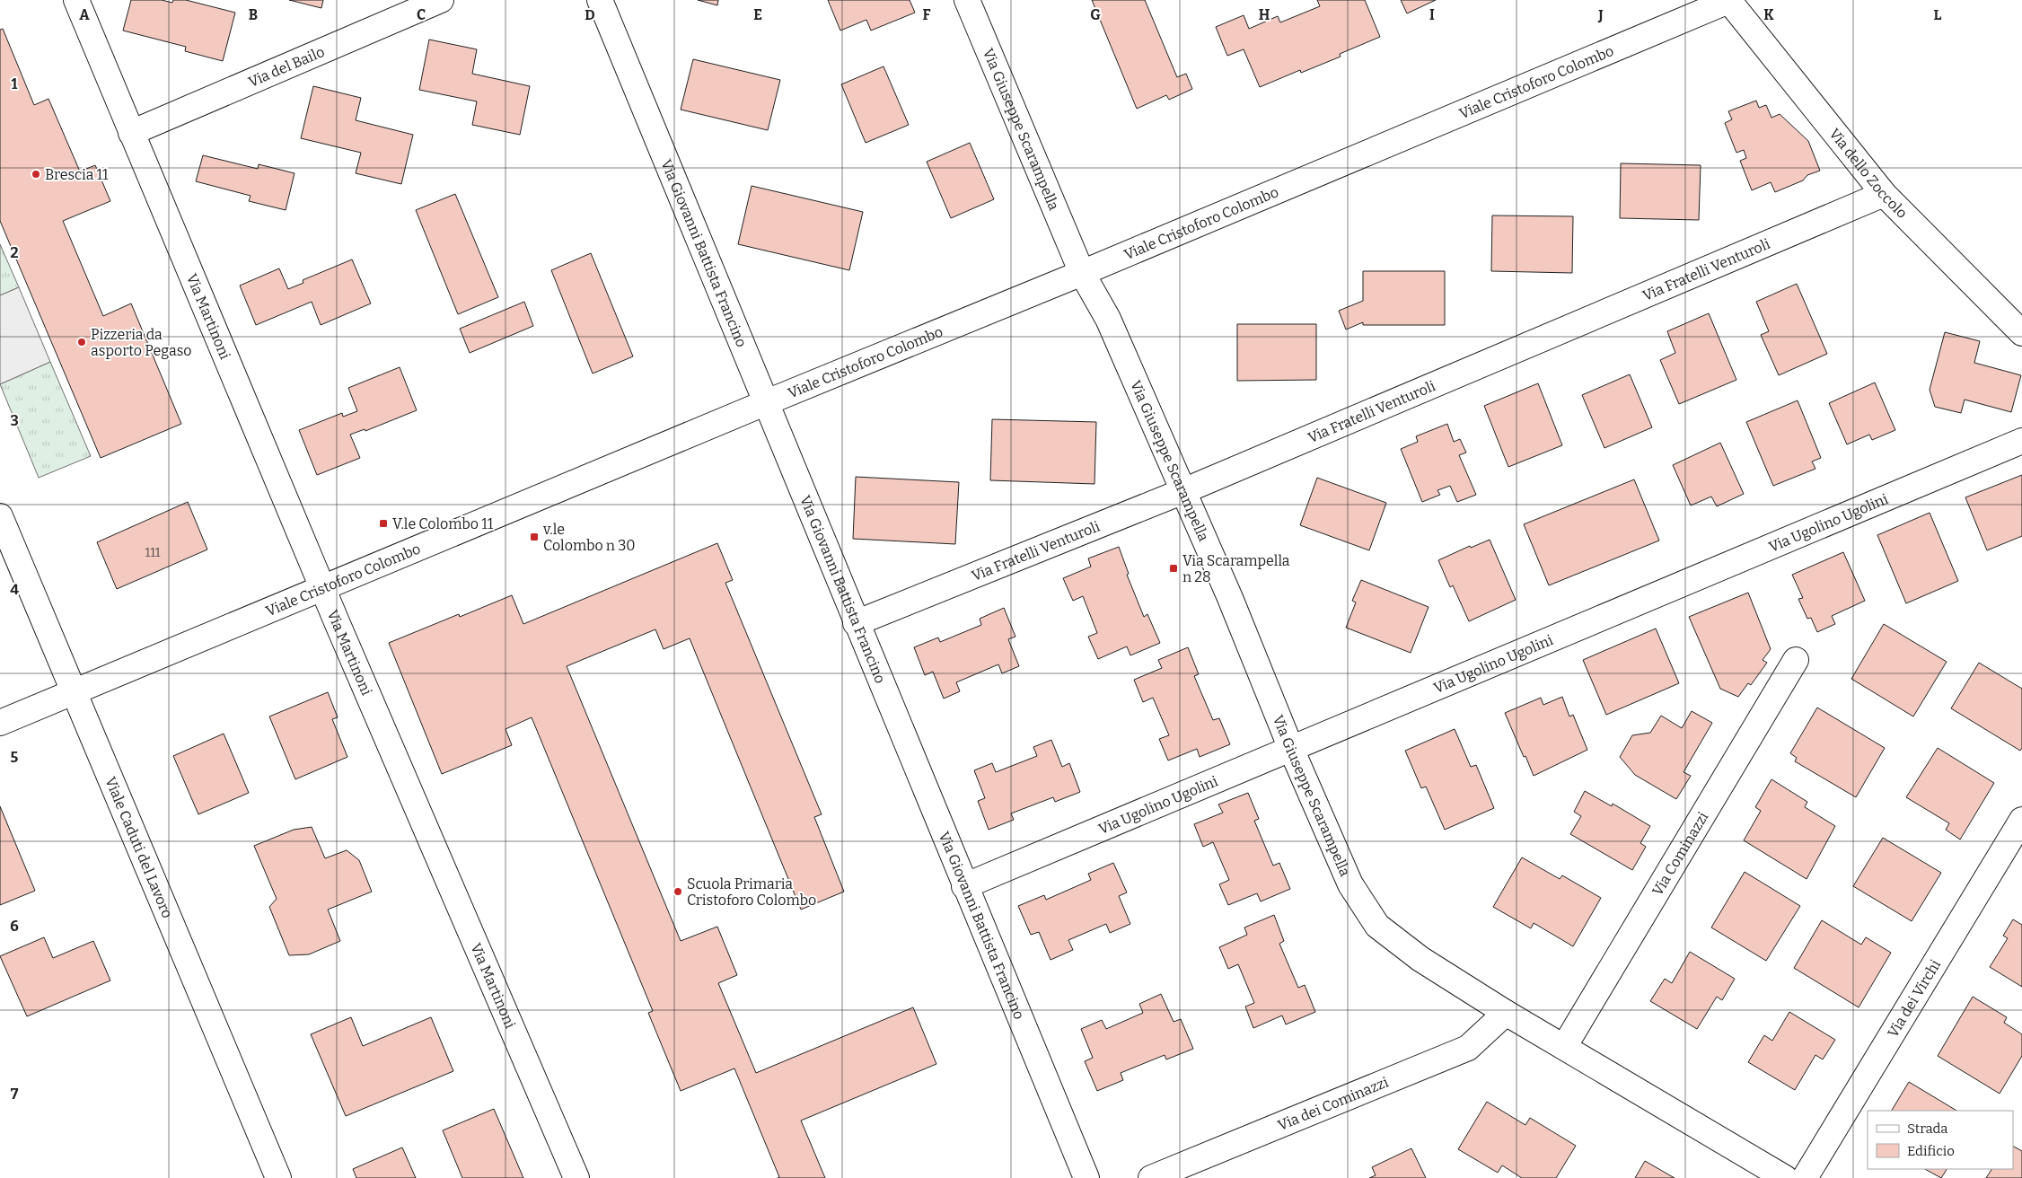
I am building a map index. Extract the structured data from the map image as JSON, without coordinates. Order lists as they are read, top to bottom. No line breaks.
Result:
{"streets":{"street":["Via del Bailo","Viale Cristoforo Colombo","Via Giuseppe Scarampella","Via dello Zoccolo","Via Giovanni Battista Francino","Via Fratelli Venturoli","Via Martinoni","Via Ugolino Ugolini","Viale Caduti del Lavoro","Via Cominazzi","Via dei Virchi","Via dei Cominazzi"]},"crossings":[["Via del Bailo","Via Martinoni"],["Viale Cristoforo Colombo","Via Giuseppe Scarampella"],["Viale Cristoforo Colombo","Via dello Zoccolo"],["Viale Cristoforo Colombo","Via Giovanni Battista Francino"],["Viale Cristoforo Colombo","Via Martinoni"],["Viale Cristoforo Colombo","Viale Caduti del Lavoro"],["Via Giuseppe Scarampella","Via Fratelli Venturoli"],["Via Giuseppe Scarampella","Via Ugolino Ugolini"],["Via Giuseppe Scarampella","Via dei Cominazzi"],["Via dello Zoccolo","Via Fratelli Venturoli"],["Via Giovanni Battista Francino","Via Fratelli Venturoli"],["Via Giovanni Battista Francino","Via Ugolino Ugolini"]],"places":{"other":["Brescia 11","Pizzeria da asporto Pegaso","Scuola Primaria Cristoforo Colombo"],"transit":["V.le Colombo 11","v.le Colombo n 30","Via Scarampella n 28"]},"house_numbers":["111"],"legend":["Strada","Edificio"],"grid":{"columns":["A","B","C","D","E","F","G","H","I","J","K","L"],"rows":["1","2","3","4","5","6","7"]}}
